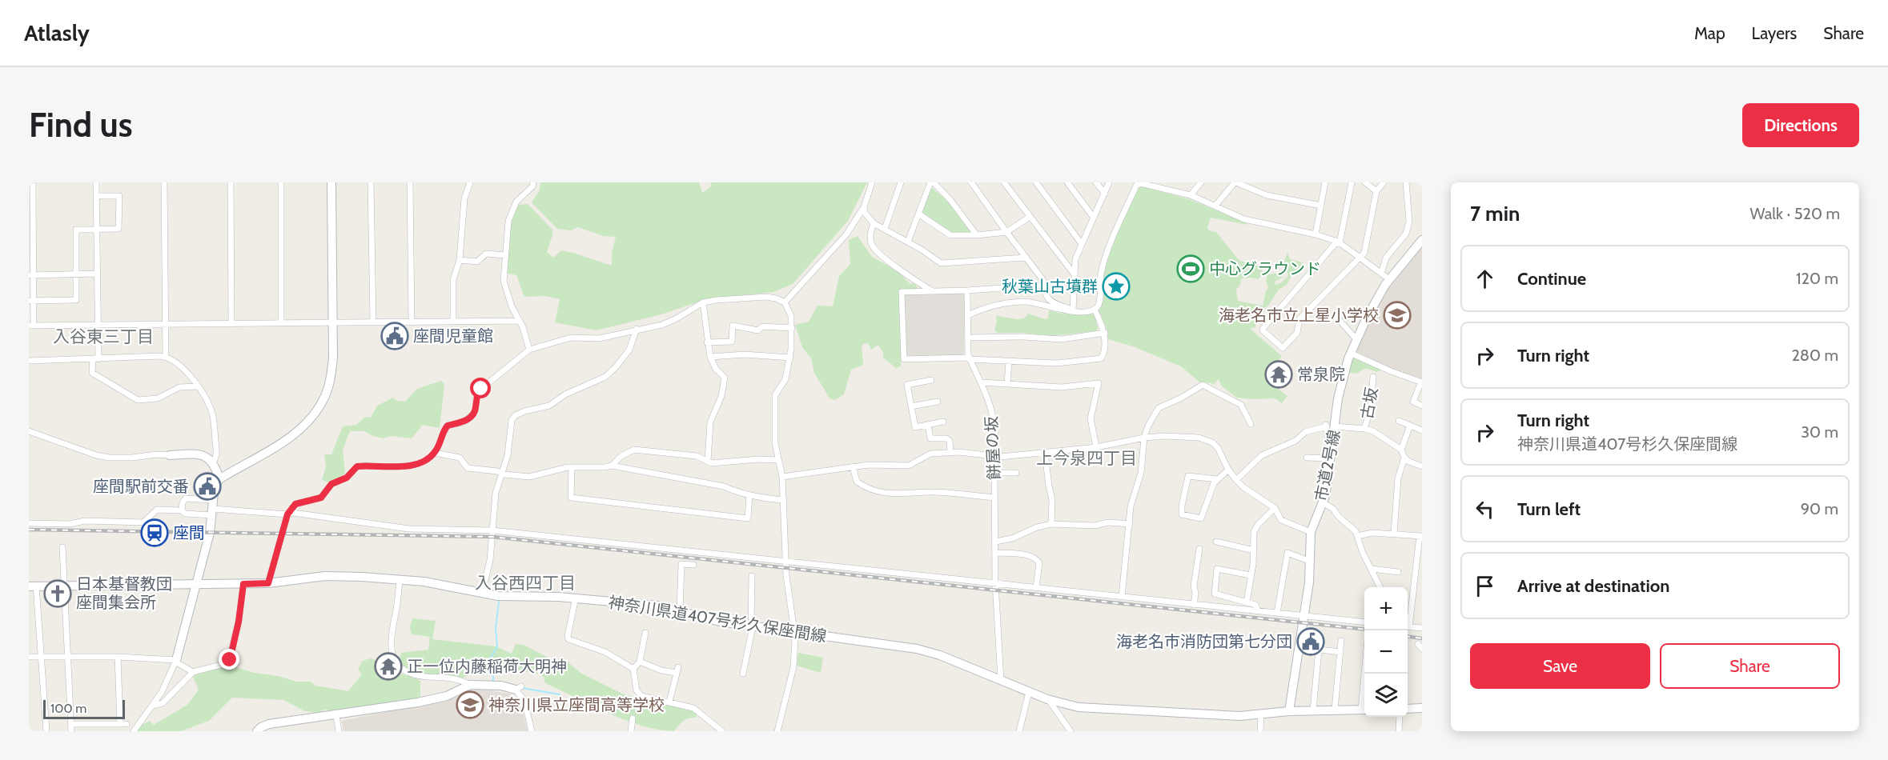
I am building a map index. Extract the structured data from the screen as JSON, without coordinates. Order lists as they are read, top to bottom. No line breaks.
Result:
{"streets":{"street":["古坂","餅屋の坂","市道2号線","神奈川県道407号杉久保座間線"]},"crossings":[["餅屋の坂","神奈川県道407号杉久保座間線"],["市道2号線","神奈川県道407号杉久保座間線"]],"districts":["入谷東三丁目","上今泉四丁目","入谷西四丁目"],"places":{"sports":["中心グラウンド"],"place":["秋葉山古墳群"],"school or university":["海老名市立上星小学校","神奈川県立座間高等学校"],"public building":["座間児童館","座間駅前交番","海老名市消防団第七分団"],"temple":["常泉院","正一位内藤稲荷大明神"],"station":["座間"],"church":["日本基督教団 座間集会所"]},"scale_bar":"100 m","page":{"header":"Atlasly","nav":["Map","Layers","Share"],"buttons":["Directions",["Save","Share"]],"title":"Find us","heading":["7 min","Walk · 520 m"],"list":[["Continue","120 m"],["Turn right","280 m"],["Turn right","神奈川県道407号杉久保座間線","30 m"],["Turn left","90 m"],"Arrive at destination"],"map_buttons":["+","−"],"scale":"100 m"}}
